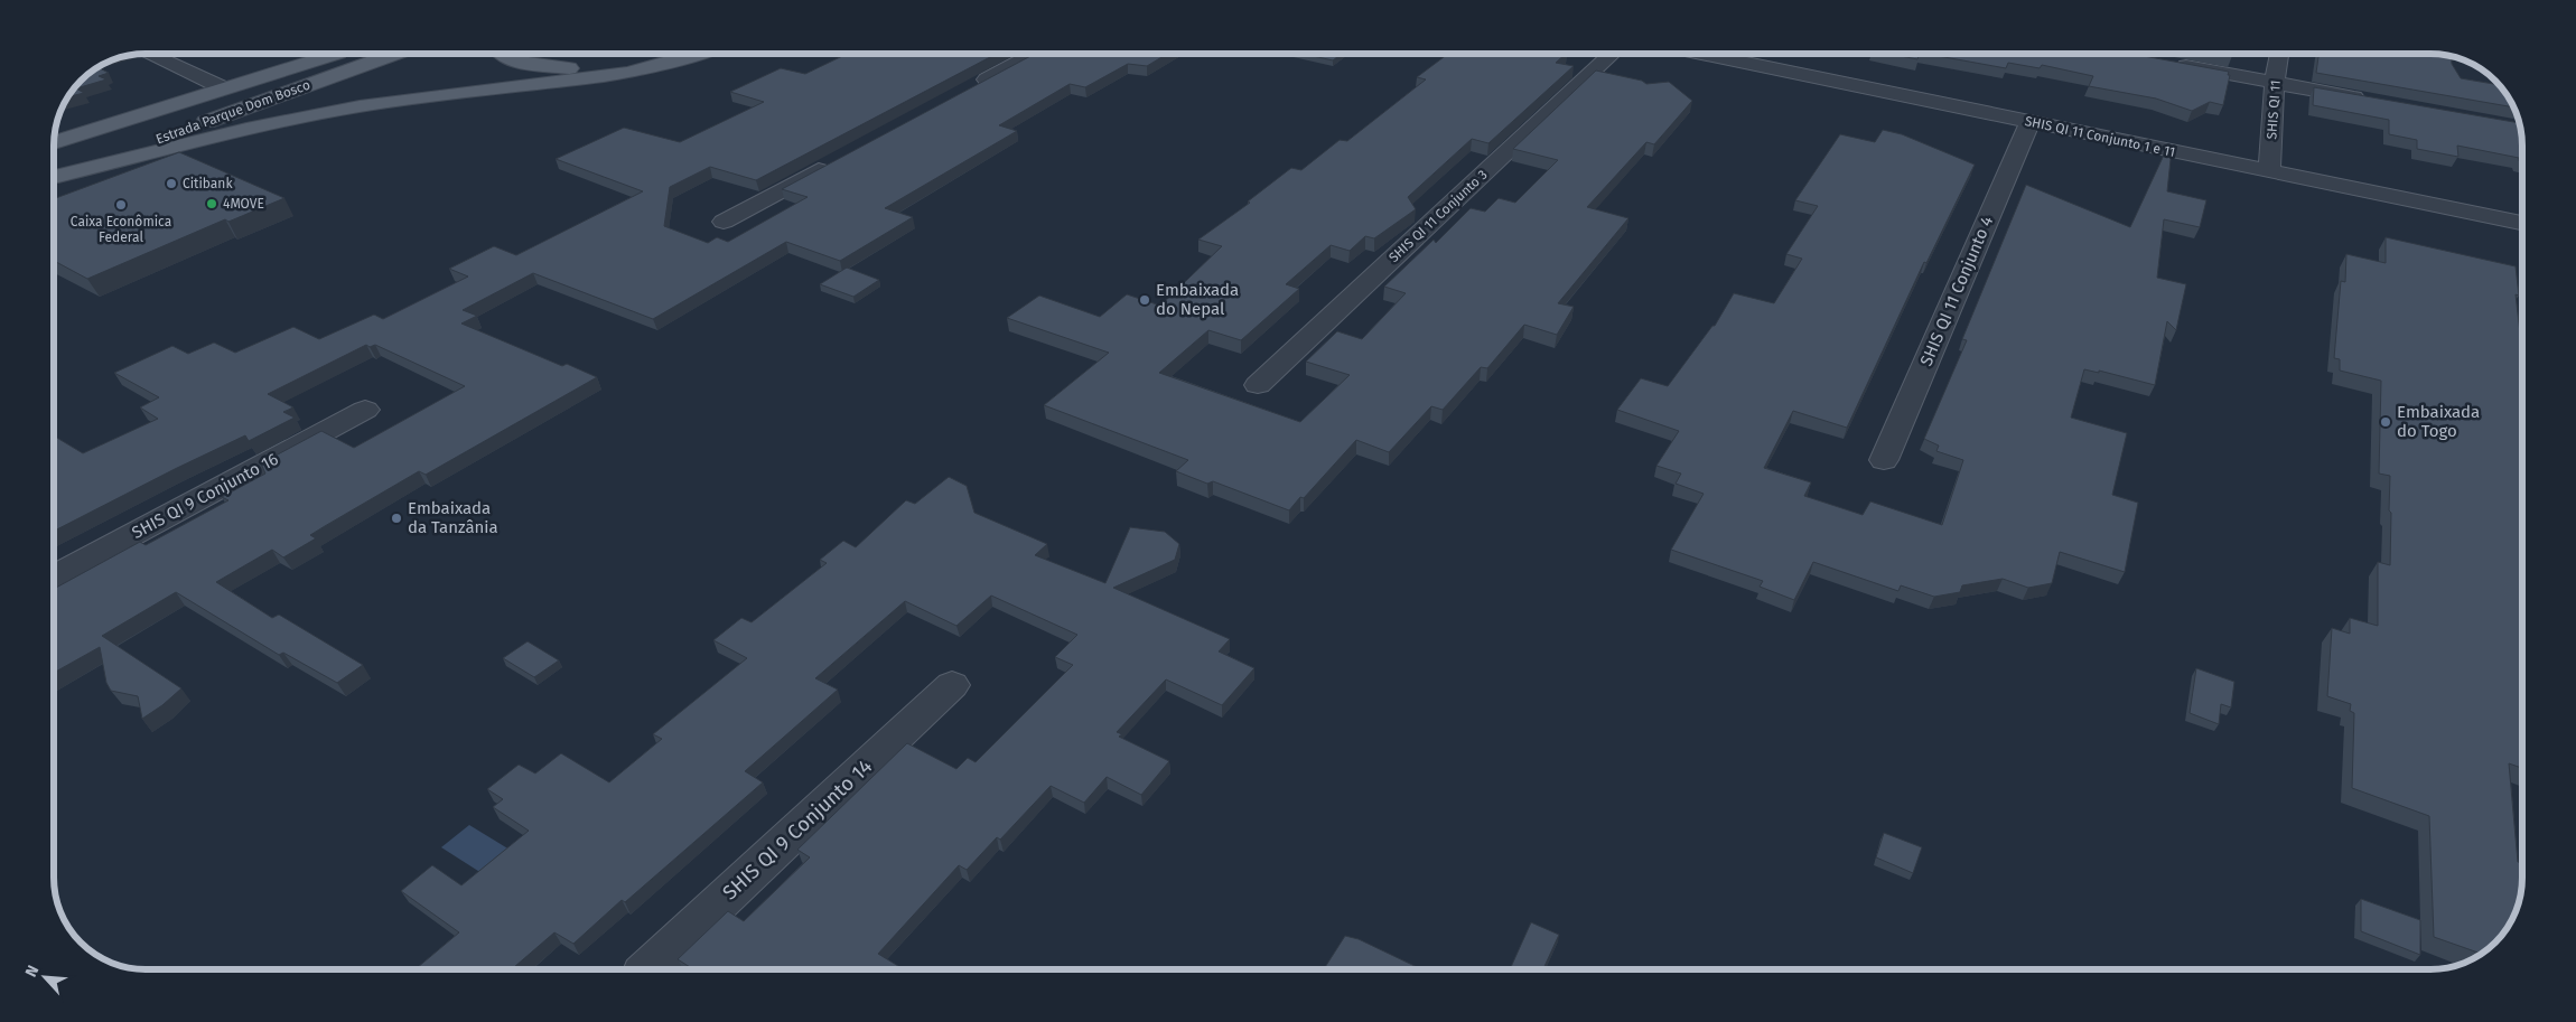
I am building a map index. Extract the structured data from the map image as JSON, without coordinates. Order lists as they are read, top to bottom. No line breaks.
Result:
{"streets":{"main road":["Estrada Parque Dom Bosco"],"street":["SHIS QI 11","SHIS QI 11 Conjunto 1 e 11","SHIS QI 11 Conjunto 3","SHIS QI 11 Conjunto 4","SHIS QI 9 Conjunto 16","SHIS QI 9 Conjunto 14"]},"crossings":[["SHIS QI 11","SHIS QI 11 Conjunto 1 e 11"],["SHIS QI 11 Conjunto 1 e 11","SHIS QI 11 Conjunto 4"]],"places":["Citibank","4MOVE","Caixa Econômica Federal","Embaixada do Nepal","Embaixada do Togo","Embaixada da Tanzânia"],"north":"top left"}
